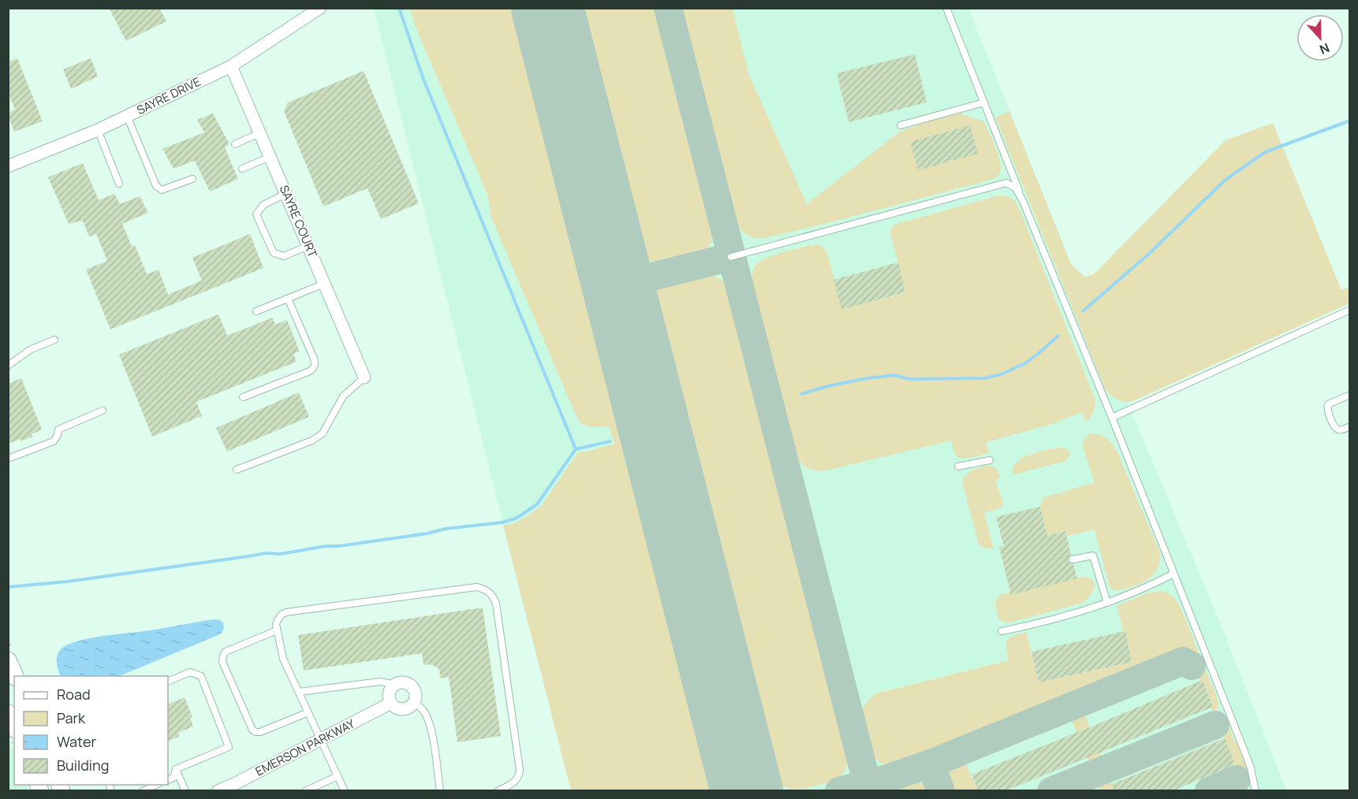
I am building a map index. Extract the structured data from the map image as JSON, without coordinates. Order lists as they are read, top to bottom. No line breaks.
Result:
{"streets":{"street":["SAYRE DRIVE","SAYRE COURT","EMERSON PARKWAY"]},"crossings":[["SAYRE DRIVE","SAYRE COURT"]],"legend":["Road","Park","Water","Building"],"north":"bottom"}
